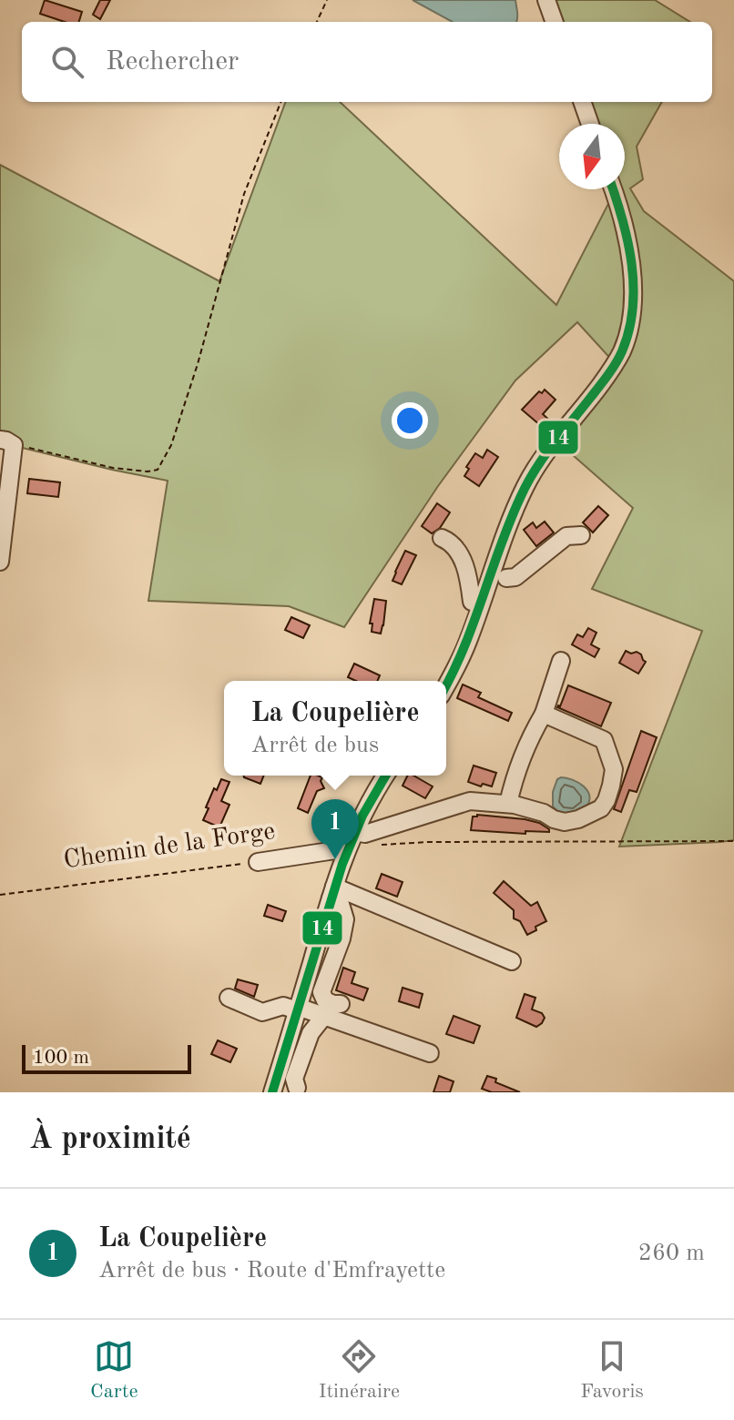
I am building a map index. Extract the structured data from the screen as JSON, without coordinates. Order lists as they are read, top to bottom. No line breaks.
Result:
{"streets":{"street":["Chemin de la Forge"]},"lines":["transit line 14"],"scale_bar":"100 m","north":"bottom","page":{"search":"Rechercher","popup":["La Coupelière","Arrêt de bus"],"pins":"1","scale":"100 m","heading":"À proximité","list":[{"mark":"1","name":"La Coupelière","note":"Arrêt de bus · Route d'Emfrayette","value":"260 m"}],"nav":["Carte","Itinéraire","Favoris"]}}
